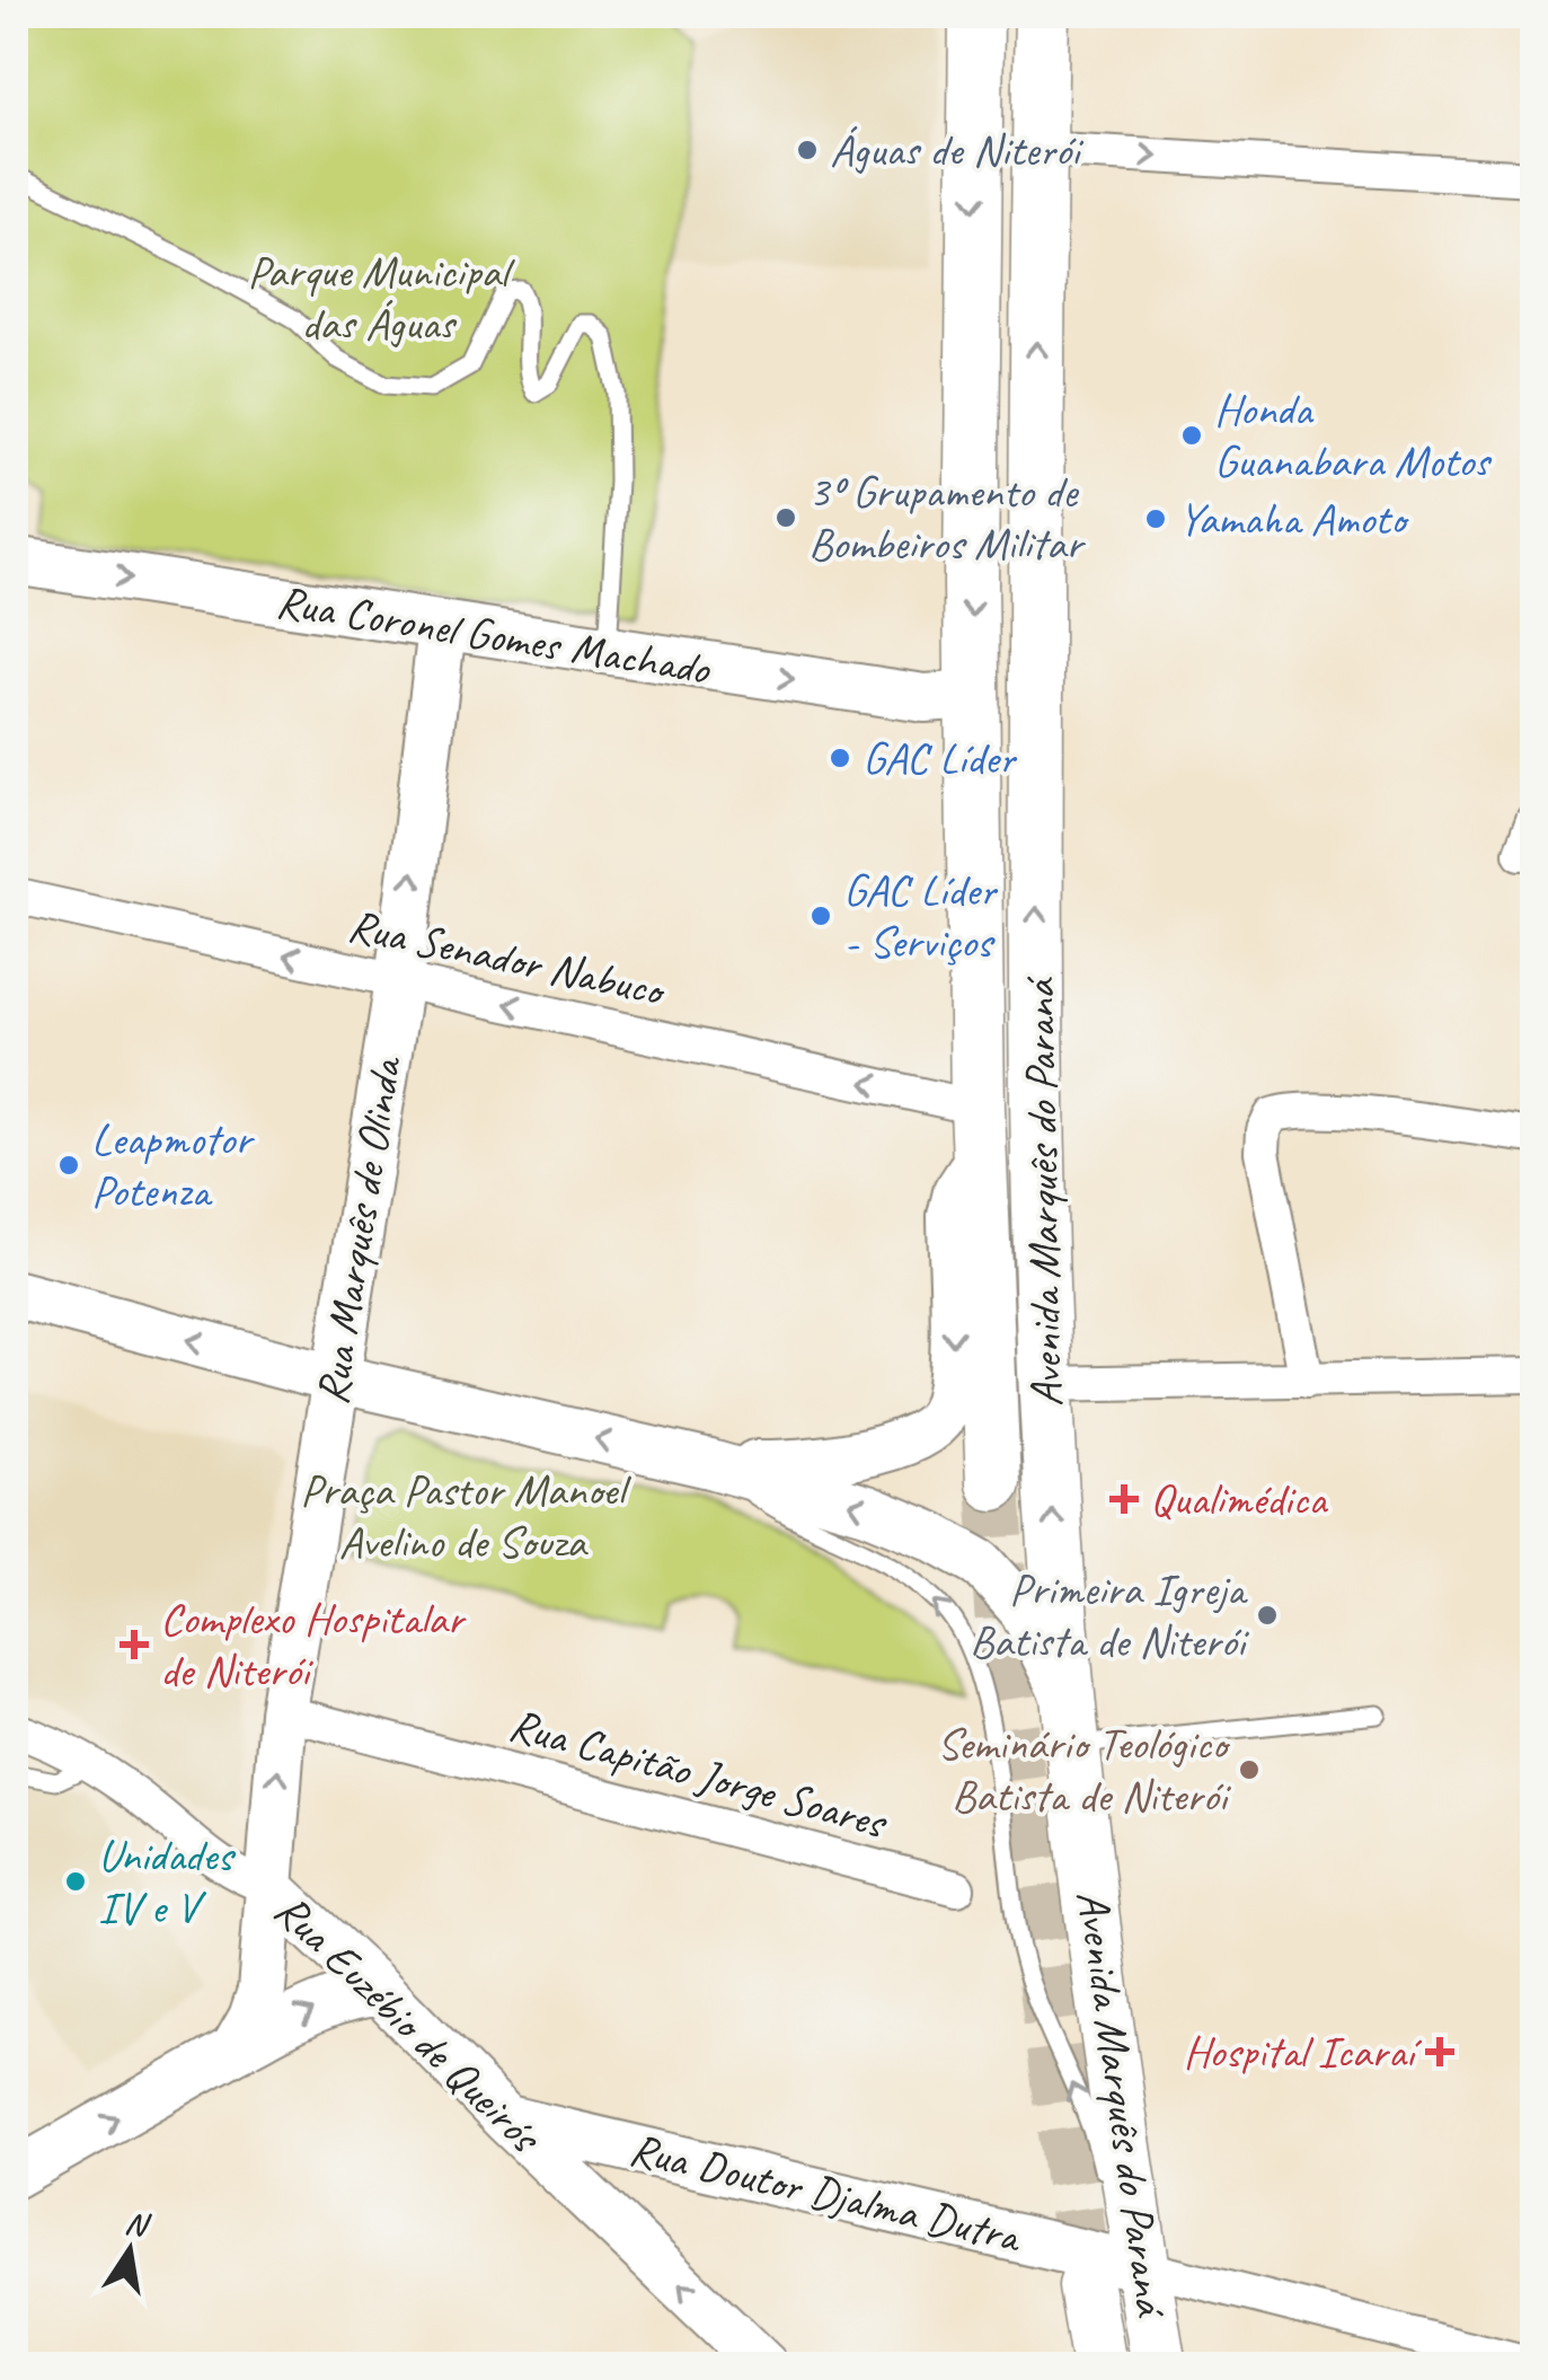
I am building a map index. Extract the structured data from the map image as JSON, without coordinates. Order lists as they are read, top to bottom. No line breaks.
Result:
{"streets":{"main road":["Avenida Marquês do Paraná"],"street":["Rua Coronel Gomes Machado","Rua Senador Nabuco","Rua Marquês de Olinda","Rua Capitão Jorge Soares","Rua Euzébio de Queirós","Rua Doutor Djalma Dutra"]},"crossings":[["Rua Coronel Gomes Machado","Avenida Marquês do Paraná"],["Rua Coronel Gomes Machado","Rua Marquês de Olinda"],["Rua Senador Nabuco","Avenida Marquês do Paraná"],["Rua Senador Nabuco","Rua Marquês de Olinda"],["Avenida Marquês do Paraná","Rua Doutor Djalma Dutra"],["Rua Marquês de Olinda","Rua Capitão Jorge Soares"],["Rua Marquês de Olinda","Rua Euzébio de Queirós"],["Rua Euzébio de Queirós","Rua Doutor Djalma Dutra"]],"one_way":["Rua Coronel Gomes Machado","Rua Senador Nabuco","Rua Marquês de Olinda"],"parks":["Parque Municipal das Águas","Praça Pastor Manoel Avelino de Souza"],"places":{"other":["Águas de Niterói","Honda Guanabara Motos","3º Grupamento de Bombeiros Militar","Yamaha Amoto","GAC Líder","GAC Líder - Serviços","Leapmotor Potenza","Primeira Igreja Batista de Niterói","Seminário Teológico Batista de Niterói","Unidades IV e V"],"health":["Qualimédica","Complexo Hospitalar de Niterói","Hospital Icaraí"]},"north":"top"}
